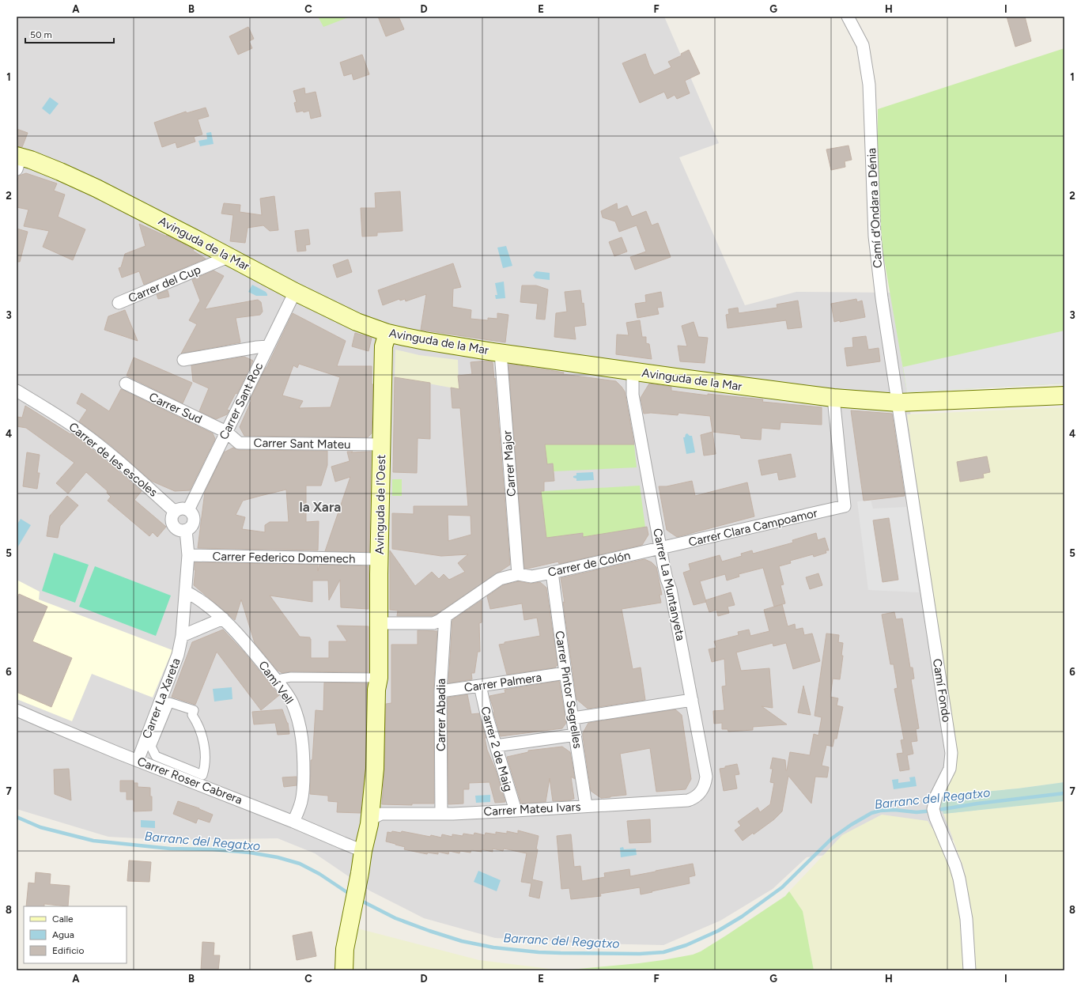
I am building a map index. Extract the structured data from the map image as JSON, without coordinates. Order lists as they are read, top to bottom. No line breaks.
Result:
{"streets":{"main road":["Avinguda de la Mar","Avinguda de l'Oest"],"street":["Camí d’Ondara a Dénia","Carrer del Cup","Carrer Sant Roc","Carrer Sud","Carrer Sant Mateu","Carrer de les escoles","Carrer Major","Carrer Clara Campoamor","Carrer Federico Domenech","Carrer de Colón","Carrer La Muntanyeta","Camí Vell","Carrer Palmera","Carrer Pintor Segrelles","Camí Fondo","Carrer La Xareta","Carrer Abadia","Carrer 2 de Maig","Carrer Roser Cabrera","Carrer Mateu Ivars"]},"crossings":[["Camí d’Ondara a Dénia","Avinguda de la Mar"],["Camí d’Ondara a Dénia","Camí Fondo"],["Avinguda de la Mar","Carrer del Cup"],["Avinguda de la Mar","Carrer Sant Roc"],["Avinguda de la Mar","Carrer Major"],["Avinguda de la Mar","Avinguda de l'Oest"],["Avinguda de la Mar","Carrer Clara Campoamor"],["Avinguda de la Mar","Carrer La Muntanyeta"],["Avinguda de la Mar","Camí Fondo"],["Carrer Sant Roc","Carrer Sud"],["Carrer Sant Roc","Carrer Sant Mateu"],["Carrer Sant Roc","Carrer de les escoles"],["Carrer Sant Roc","Carrer La Xareta"],["Carrer Sud","Carrer Sant Mateu"],["Carrer Sant Mateu","Avinguda de l'Oest"],["Carrer de les escoles","Carrer La Xareta"],["Carrer Major","Carrer de Colón"],["Avinguda de l'Oest","Carrer Federico Domenech"],["Avinguda de l'Oest","Carrer Roser Cabrera"],["Avinguda de l'Oest","Carrer Mateu Ivars"],["Carrer Clara Campoamor","Carrer de Colón"],["Carrer Clara Campoamor","Carrer La Muntanyeta"],["Carrer Federico Domenech","Carrer La Xareta"],["Carrer de Colón","Carrer La Muntanyeta"],["Carrer de Colón","Carrer Pintor Segrelles"],["Carrer La Muntanyeta","Carrer Mateu Ivars"],["Camí Vell","Carrer La Xareta"],["Camí Vell","Carrer Roser Cabrera"],["Carrer Palmera","Carrer Pintor Segrelles"],["Carrer Palmera","Carrer Abadia"],["Carrer Palmera","Carrer 2 de Maig"],["Carrer Pintor Segrelles","Carrer Mateu Ivars"],["Carrer La Xareta","Carrer Roser Cabrera"],["Carrer Abadia","Carrer Mateu Ivars"],["Carrer 2 de Maig","Carrer Mateu Ivars"]],"districts":["la Xara"],"water":["Barranc del Regatxo"],"legend":["Calle","Agua","Edificio"],"scale_bar":"50 m","grid":{"columns":["A","B","C","D","E","F","G","H","I"],"rows":["1","2","3","4","5","6","7","8"]}}
